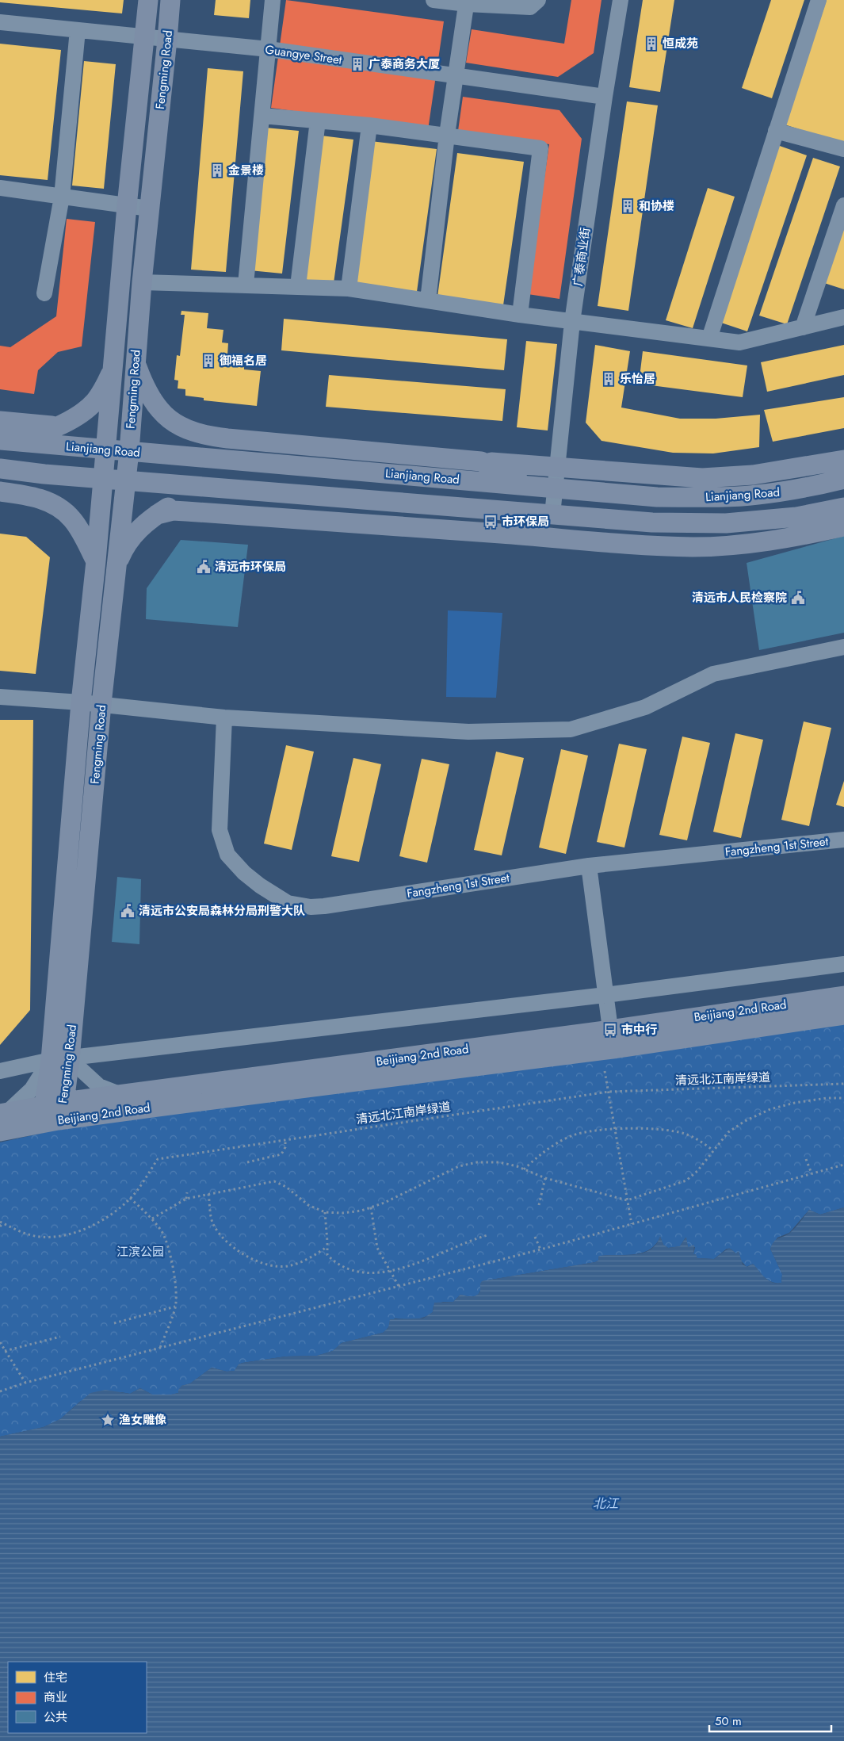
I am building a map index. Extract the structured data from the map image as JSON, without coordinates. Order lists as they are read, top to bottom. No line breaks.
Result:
{"streets":{"main road":["Fengming Road","Lianjiang Road","Beijiang 2nd Road"],"street":["Guangye Street","广泰商业街","Fangzheng 1st Street"],"path":["清远北江南岸绿道"]},"crossings":[["Guangye Street","Fengming Road"],["Guangye Street","广泰商业街"],["Fengming Road","Lianjiang Road"],["Fengming Road","Beijiang 2nd Road"],["广泰商业街","Lianjiang Road"]],"water":["北江"],"parks":["江滨公园"],"places":{"building":["恒成苑","广泰商务大厦","金景楼","和协楼","御福名居","乐怡居"],"bus stop":["市环保局","市中行"],"public building":["清远市环保局","清远市人民检察院","清远市公安局森林分局刑警大队"],"place":["渔女雕像"]},"legend":["住宅","商业","公共"],"scale_bar":"50 m"}
